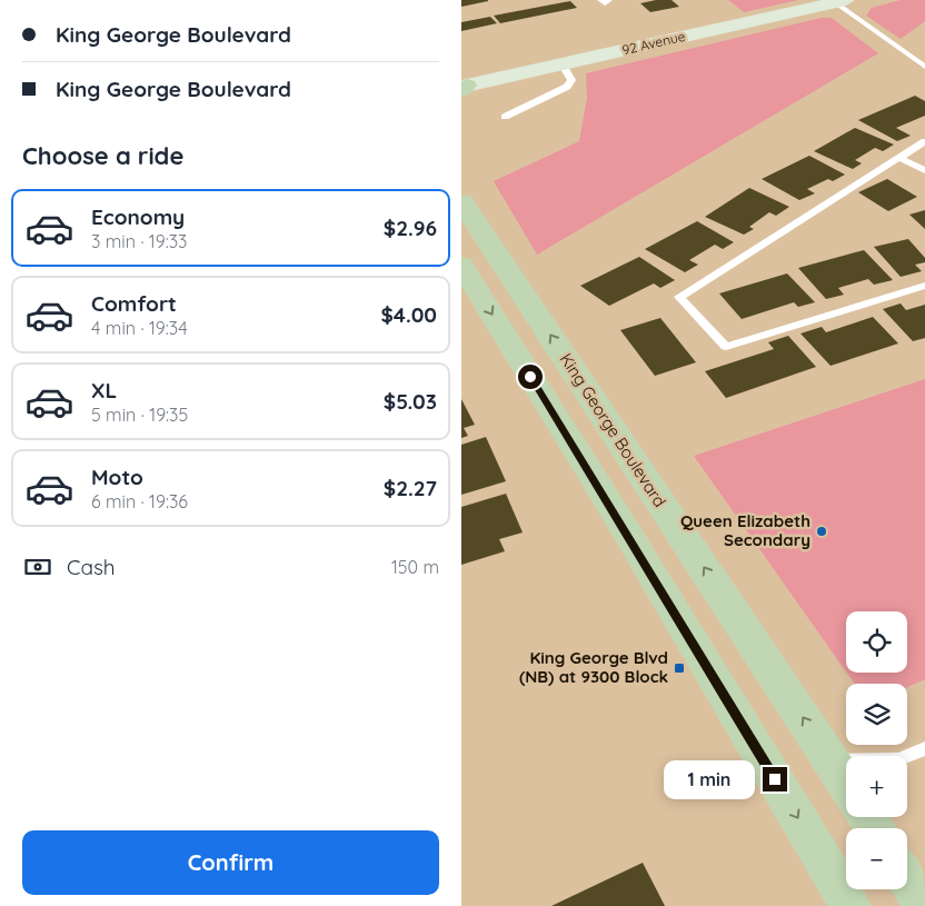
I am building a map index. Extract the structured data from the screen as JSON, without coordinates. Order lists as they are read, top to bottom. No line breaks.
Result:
{"streets":{"main road":["92 Avenue","King George Boulevard"]},"places":{"other":["Queen Elizabeth Secondary"],"transit":["King George Blvd (NB) at 9300 Block"]},"page":{"banner":["King George Boulevard","King George Boulevard"],"heading":"Choose a ride","list":[{"name":"Economy","note":"3 min · 19:33","value":"$2.96"},{"name":"Comfort","note":"4 min · 19:34","value":"$4.00"},{"name":"XL","note":"5 min · 19:35","value":"$5.03"},{"name":"Moto","note":"6 min · 19:36","value":"$2.27"}],"pay":["Cash","150 m"],"map_buttons":["+","−"],"bubble":"1 min","buttons":"Confirm"}}
